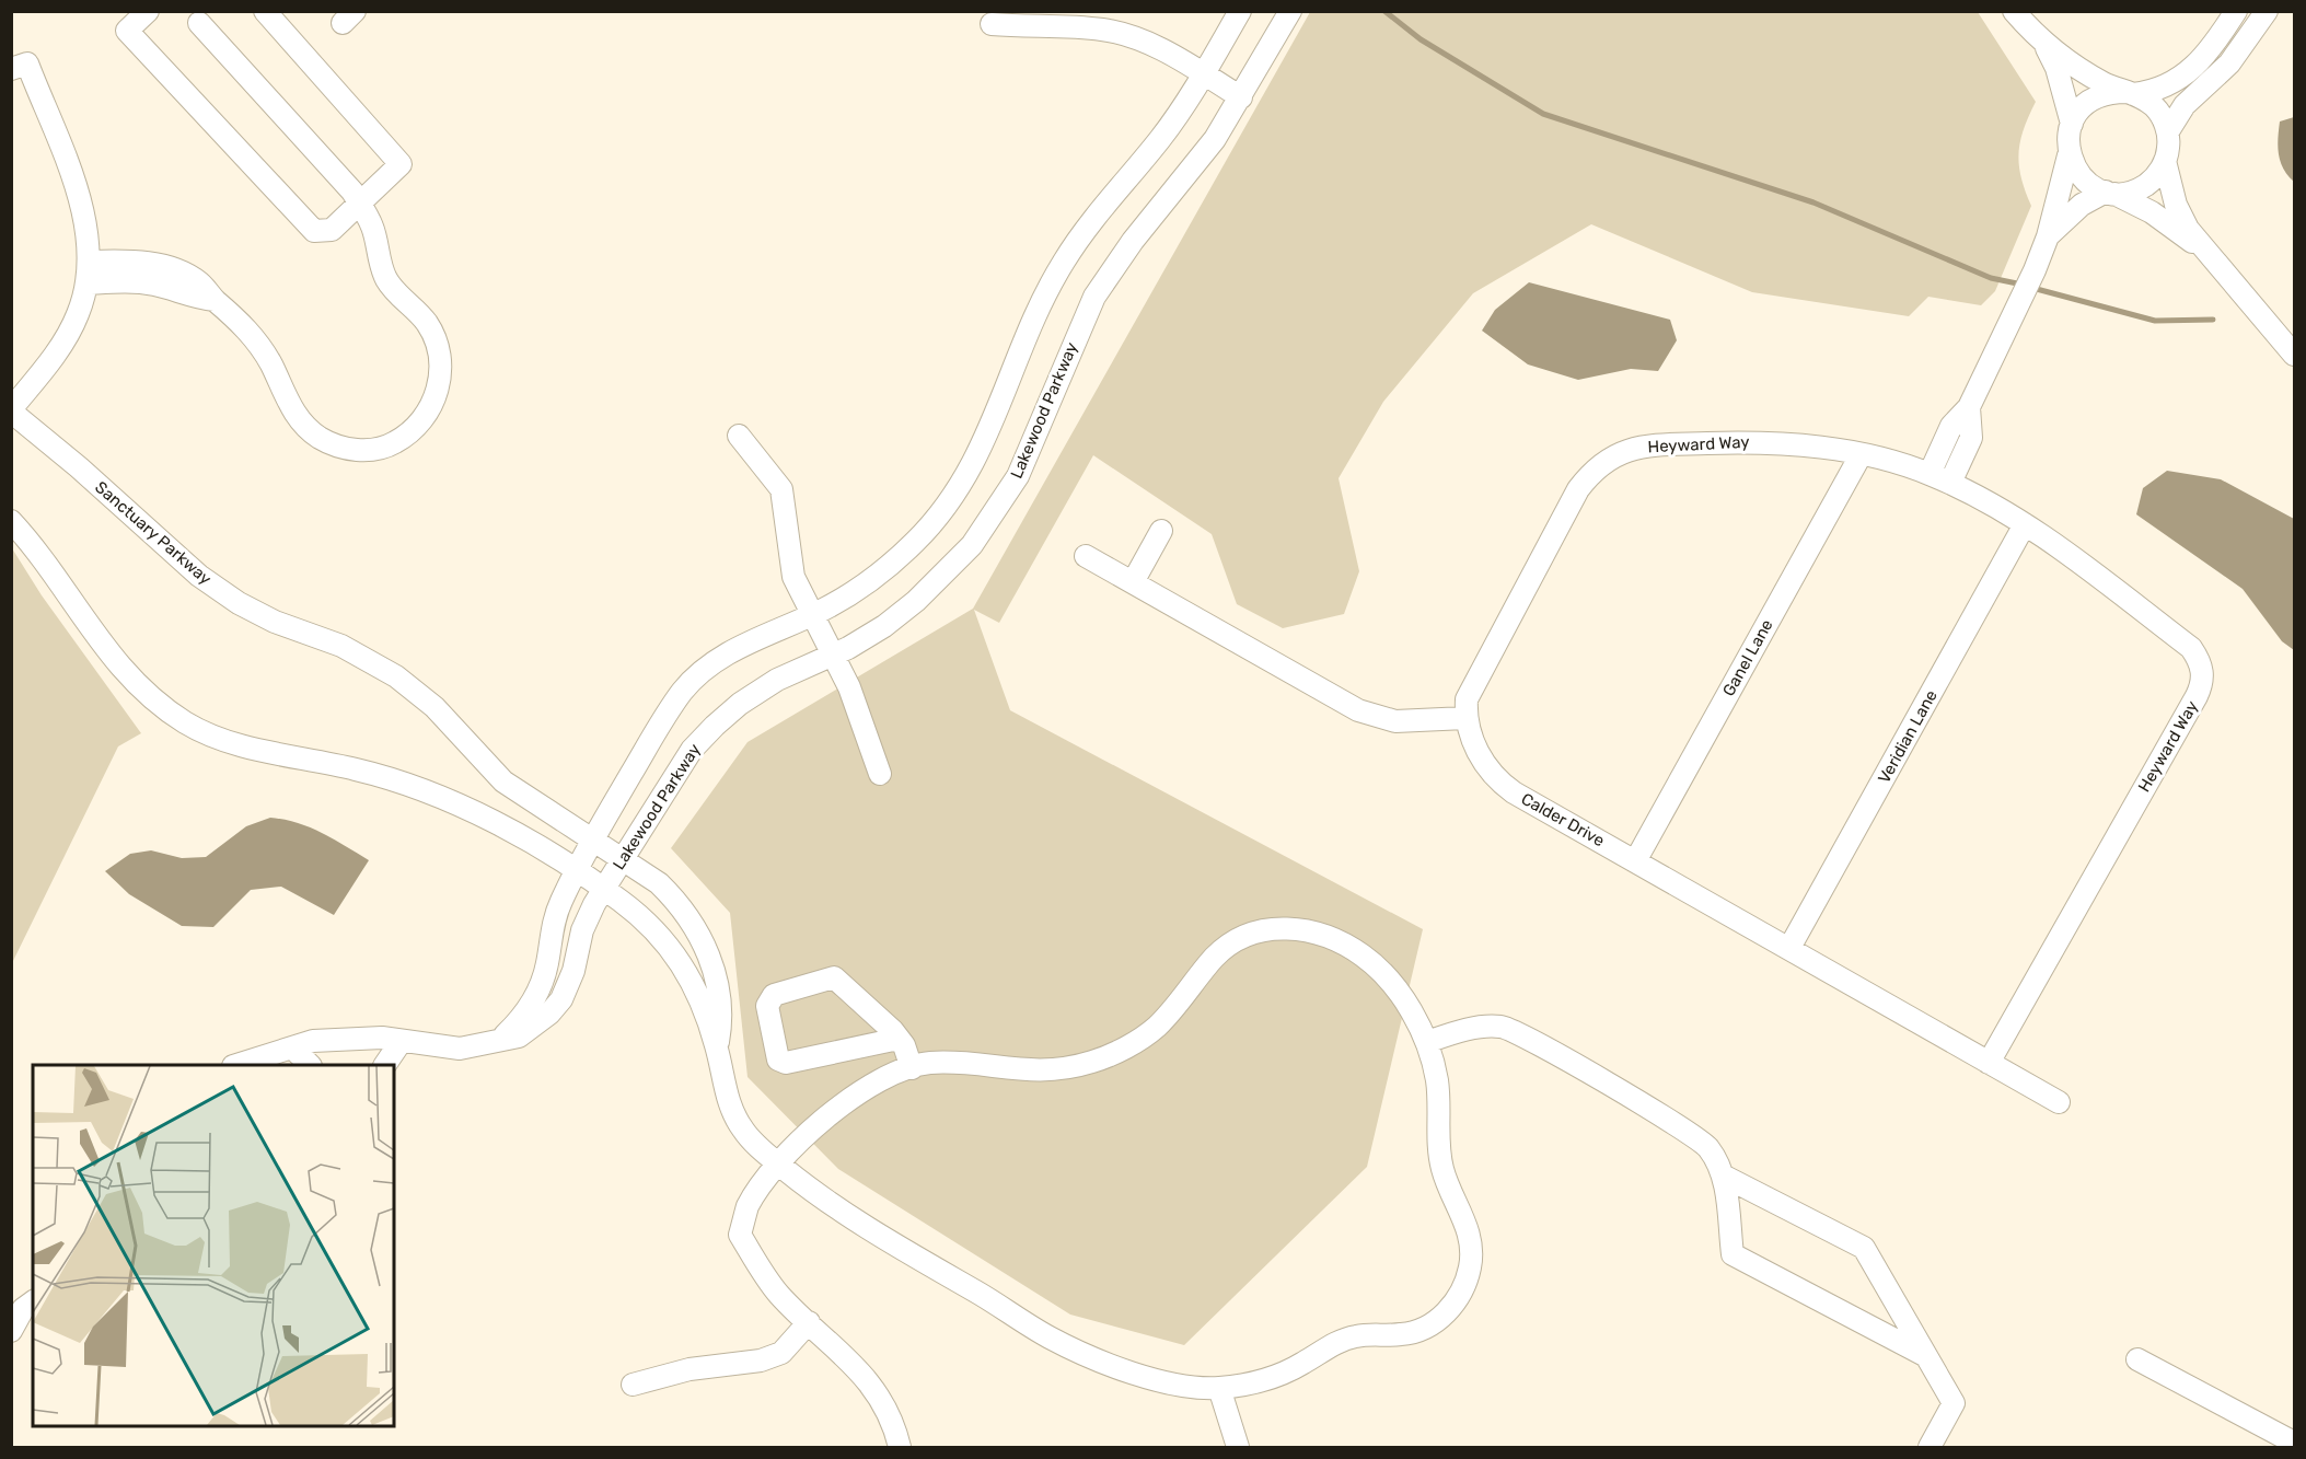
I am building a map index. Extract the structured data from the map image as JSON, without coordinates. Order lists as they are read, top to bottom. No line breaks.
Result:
{"streets":{"street":["Lakewood Parkway","Heyward Way","Sanctuary Parkway","Ganel Lane","Veridian Lane","Calder Drive"]},"crossings":[["Lakewood Parkway","Sanctuary Parkway"],["Heyward Way","Ganel Lane"],["Heyward Way","Veridian Lane"],["Heyward Way","Calder Drive"],["Ganel Lane","Calder Drive"],["Veridian Lane","Calder Drive"]]}
